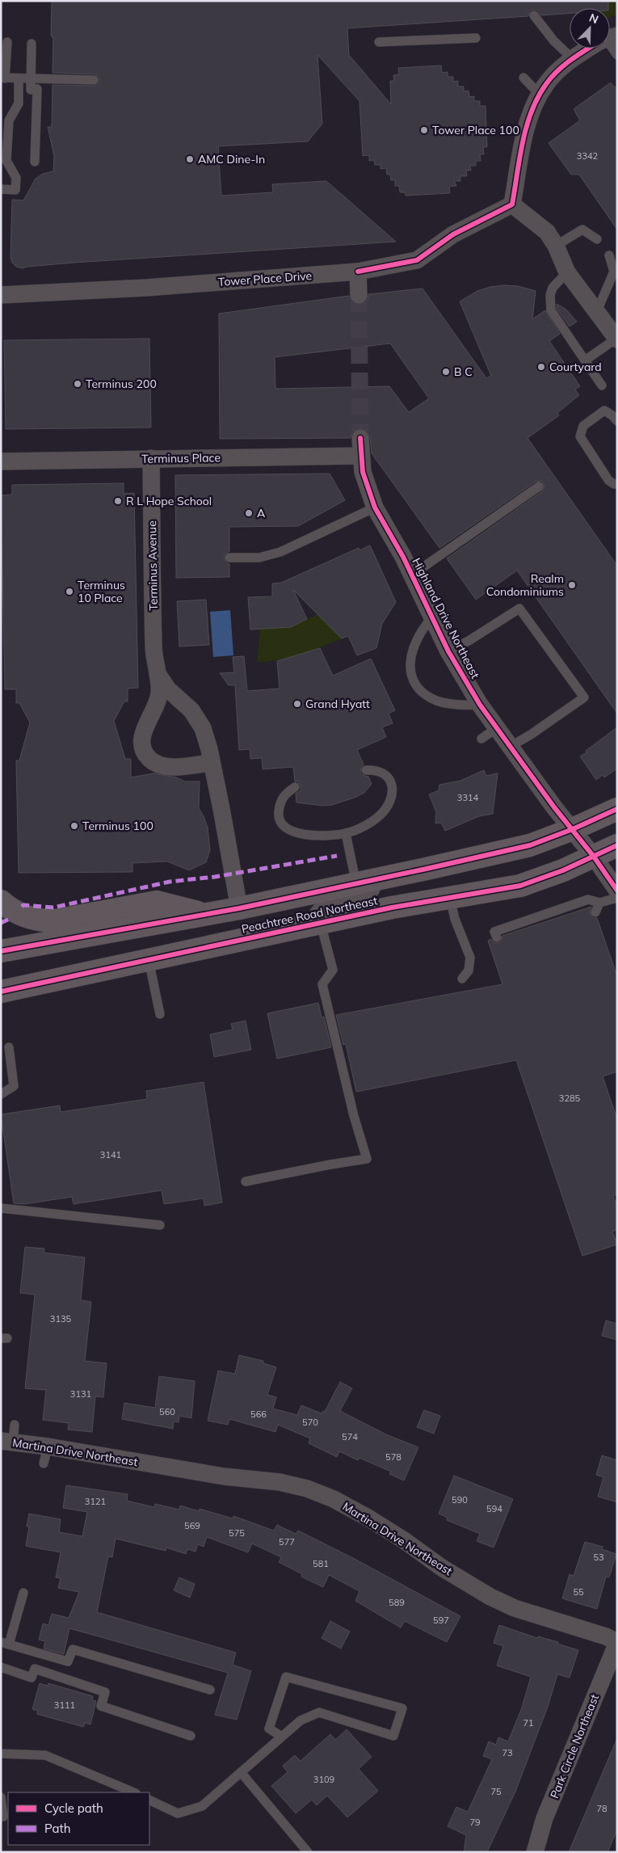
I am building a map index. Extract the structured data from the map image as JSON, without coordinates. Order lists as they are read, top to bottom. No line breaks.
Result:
{"streets":{"highway":["Peachtree Road Northeast"],"street":["Tower Place Drive","Terminus Place","Terminus Avenue","Highland Drive Northeast","Martina Drive Northeast","Park Circle Northeast"]},"crossings":[["Terminus Place","Terminus Avenue"],["Terminus Place","Highland Drive Northeast"],["Terminus Avenue","Peachtree Road Northeast"],["Highland Drive Northeast","Peachtree Road Northeast"],["Martina Drive Northeast","Park Circle Northeast"]],"places":["Tower Place 100","AMC Dine-In","Courtyard","B C","Terminus 200","R L Hope School","A","Realm Condominiums","Terminus 10 Place","Grand Hyatt","Terminus 100"],"house_numbers":["3342","3314","3285","3141","3135","3131","560","566","570","574","578","590","3121","594","569","575","577","53","581","55","589","597","3111","71","73","3109","75","78","79"],"legend":["Cycle path","Path"],"north":"top right"}
